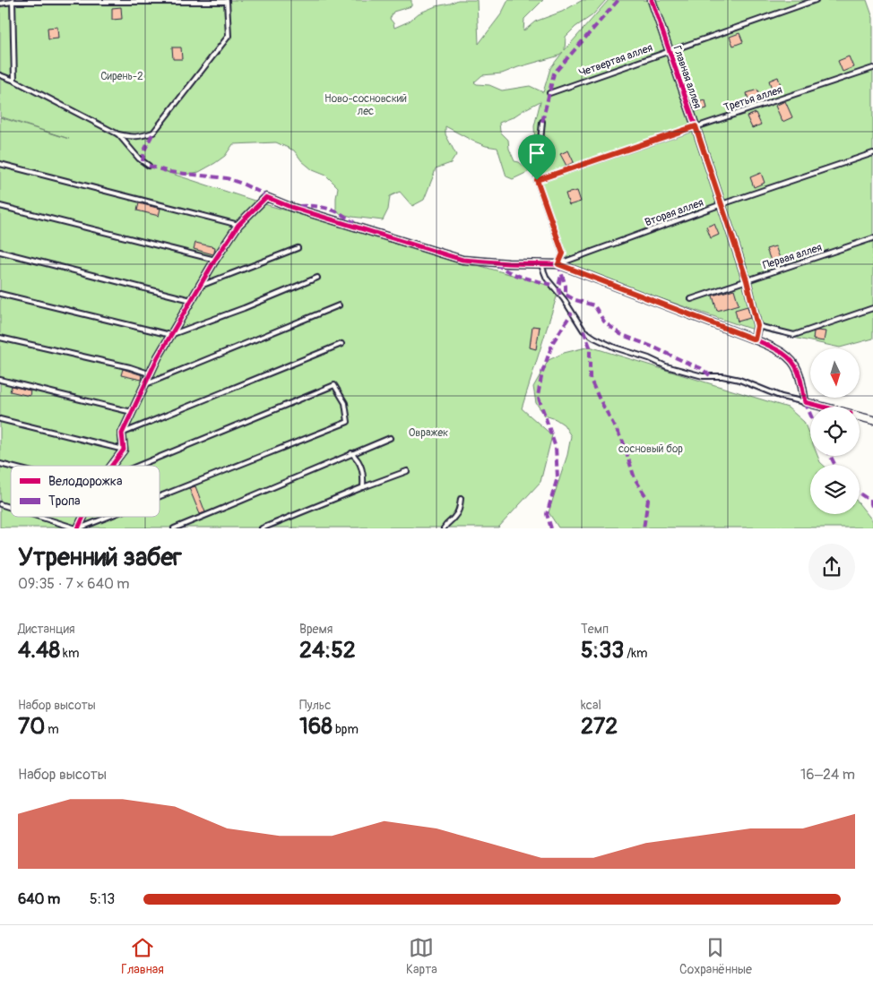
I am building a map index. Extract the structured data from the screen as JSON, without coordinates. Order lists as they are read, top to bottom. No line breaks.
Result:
{"streets":{"street":["Главная аллея"],"lane":["Четвертая аллея","Третья аллея","Вторая аллея","Первая аллея"]},"crossings":[["Четвертая аллея","Главная аллея"],["Главная аллея","Третья аллея"],["Главная аллея","Вторая аллея"],["Главная аллея","Первая аллея"]],"parks":["Сирень-2","Ново-сосновский лес","Овражек","сосновый бор"],"legend":["Велодорожка","Тропа"],"north":"bottom","page":{"heading":["Утренний забег","09:35 · 7 × 640 m"],"stats":[["Дистанция","4.48 km"],["Время","24:52"],["Темп","5:33 /km"],["Набор высоты","70 m"],["Пульс","168 bpm"],["kcal","272"]],"chart":["Набор высоты","16–24 m"],"list":[{"name":"640 m","note":"5:13"}],"tabs":["Главная","Карта","Сохранённые"]}}
